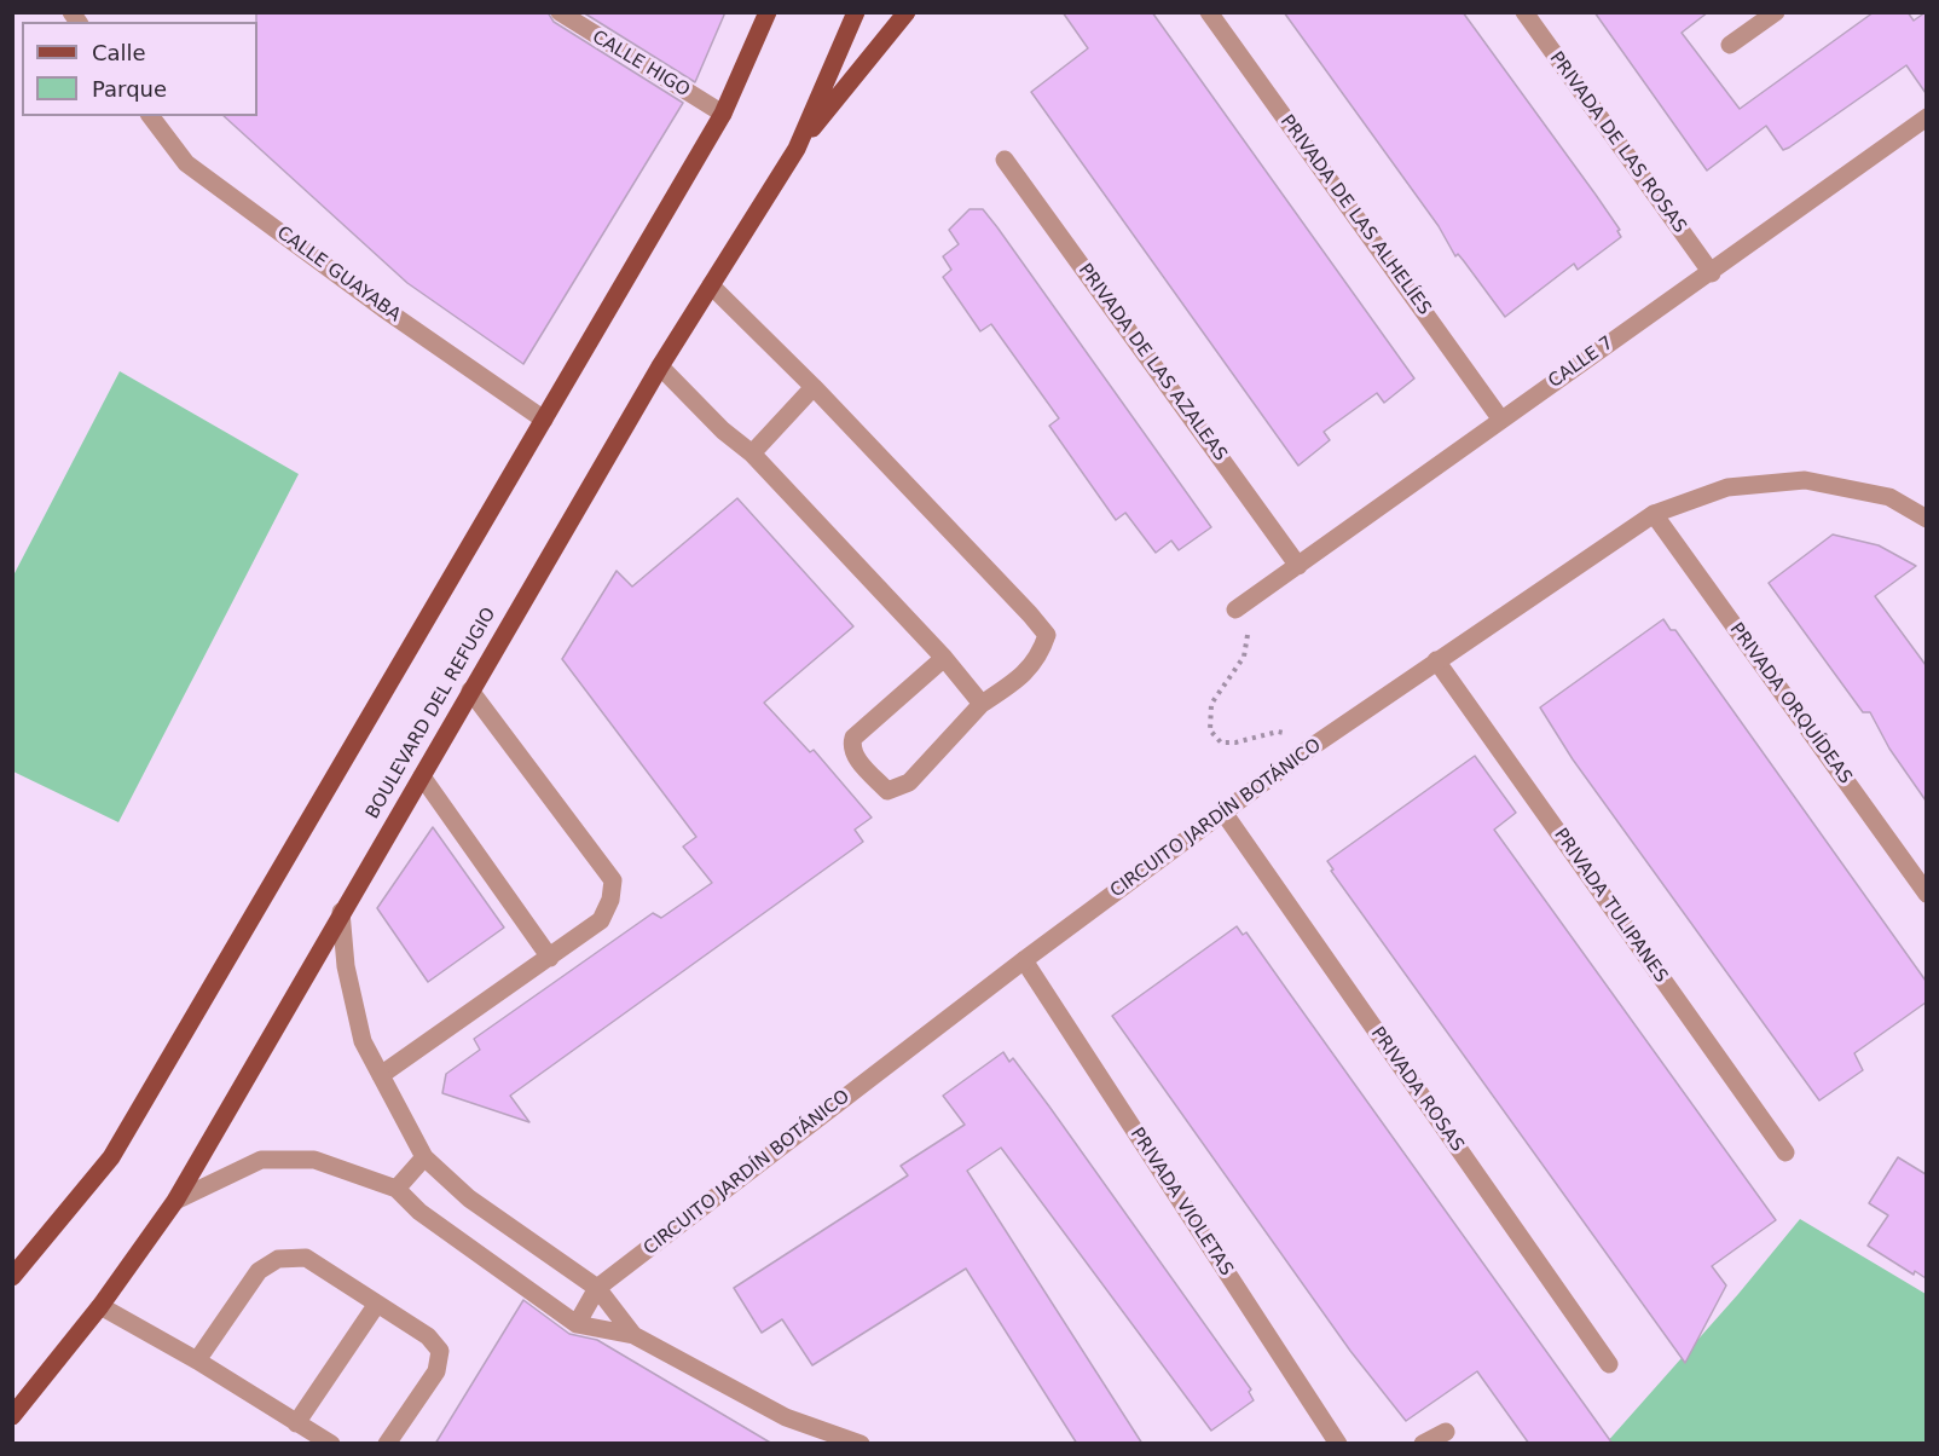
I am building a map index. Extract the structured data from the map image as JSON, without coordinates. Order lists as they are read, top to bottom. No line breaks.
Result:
{"streets":{"main road":["BOULEVARD DEL REFUGIO"],"street":["CALLE HIGO","PRIVADA DE LAS ROSAS","PRIVADA DE LAS ALHELÍES","CALLE GUAYABA","PRIVADA DE LAS AZALEAS","CALLE 7","PRIVADA ORQUÍDEAS","CIRCUITO JARDÍN BOTÁNICO","PRIVADA TULIPANES","PRIVADA ROSAS","PRIVADA VIOLETAS"]},"crossings":[["PRIVADA DE LAS ROSAS","CALLE 7"],["PRIVADA DE LAS ALHELÍES","CALLE 7"],["PRIVADA DE LAS AZALEAS","CALLE 7"],["PRIVADA ORQUÍDEAS","CIRCUITO JARDÍN BOTÁNICO"],["CIRCUITO JARDÍN BOTÁNICO","PRIVADA TULIPANES"],["CIRCUITO JARDÍN BOTÁNICO","PRIVADA ROSAS"],["CIRCUITO JARDÍN BOTÁNICO","PRIVADA VIOLETAS"]],"legend":["Calle","Parque"]}
